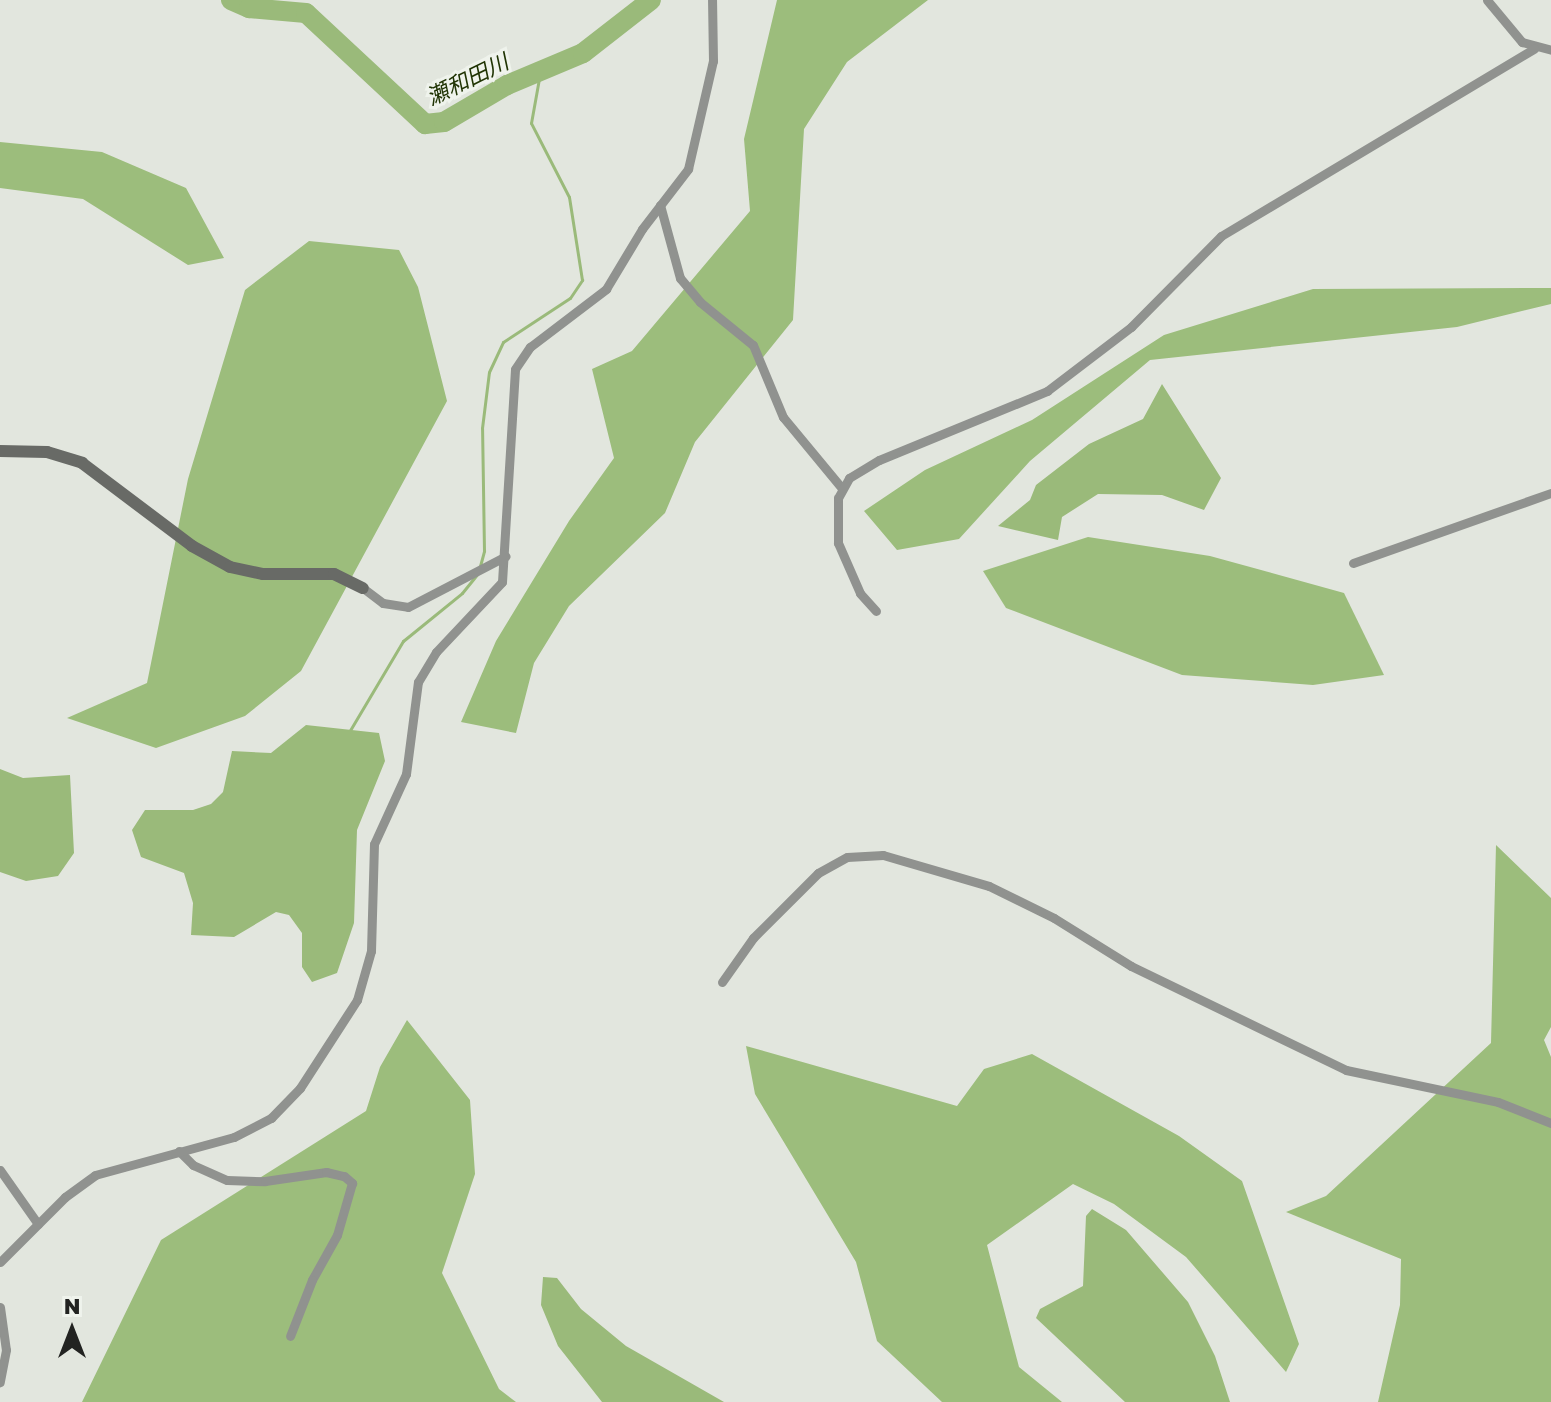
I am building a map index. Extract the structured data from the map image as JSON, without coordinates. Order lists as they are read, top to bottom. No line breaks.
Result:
{"water":["瀬和田川"],"north":"top"}
